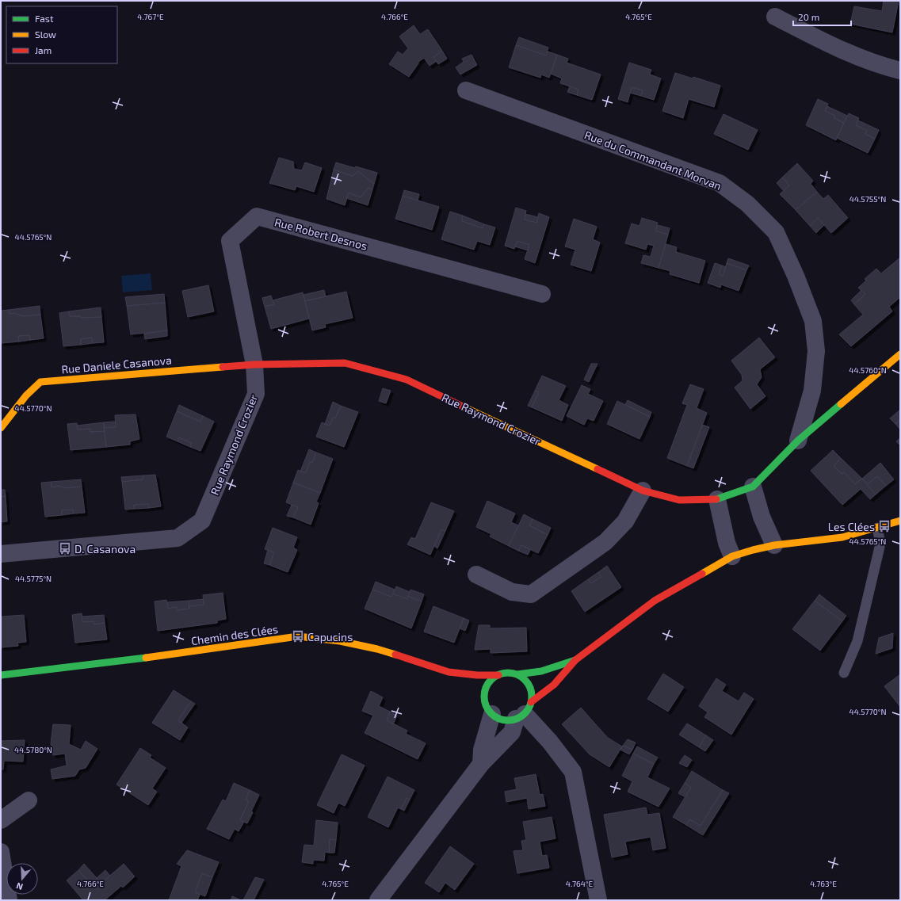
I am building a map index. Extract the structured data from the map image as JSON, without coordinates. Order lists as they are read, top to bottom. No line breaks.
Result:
{"streets":{"street":["Rue du Commandant Morvan","Rue Robert Desnos","Rue Daniele Casanova","Rue Raymond Crozier","Chemin des Clées"]},"crossings":[["Rue du Commandant Morvan","Rue Raymond Crozier"],["Rue Robert Desnos","Rue Daniele Casanova"],["Rue Robert Desnos","Rue Raymond Crozier"],["Rue Daniele Casanova","Rue Raymond Crozier"]],"places":{"bus stop":["Les Clées","D. Casanova","Capucins"]},"legend":["Fast","Slow","Jam"],"scale_bar":"20 m","north":"bottom","coordinates":["4.766°E","4.765°E","4.767°E","44.5755°N","44.5765°N","44.5760°N","44.5770°N","44.5775°N","44.5780°N","4.764°E","4.763°E"]}
